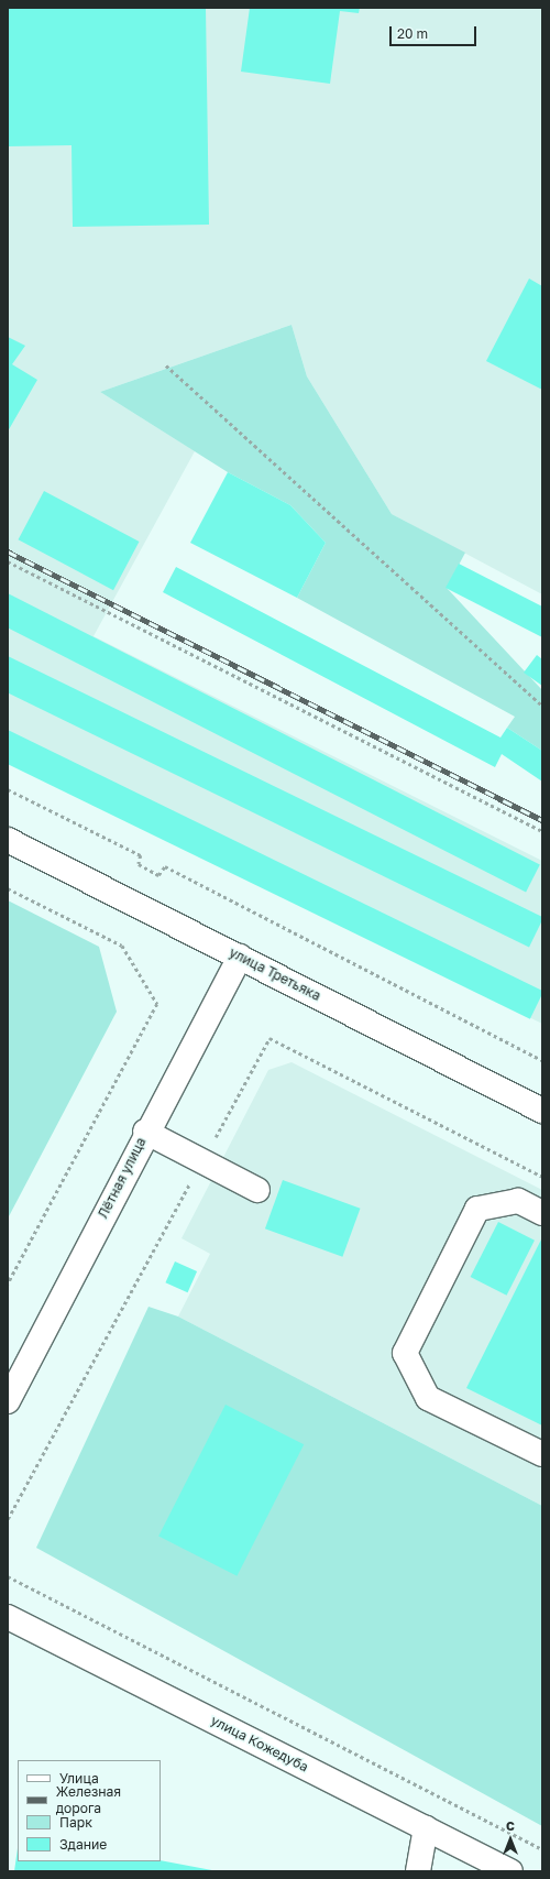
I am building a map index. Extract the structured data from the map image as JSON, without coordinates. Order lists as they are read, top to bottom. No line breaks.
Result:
{"streets":{"street":["улица Третьяка","Лётная улица","улица Кожедуба"]},"crossings":[["улица Третьяка","Лётная улица"]],"legend":["Улица","Железная дорога","Парк","Здание"],"scale_bar":"20 m","north":"top"}
